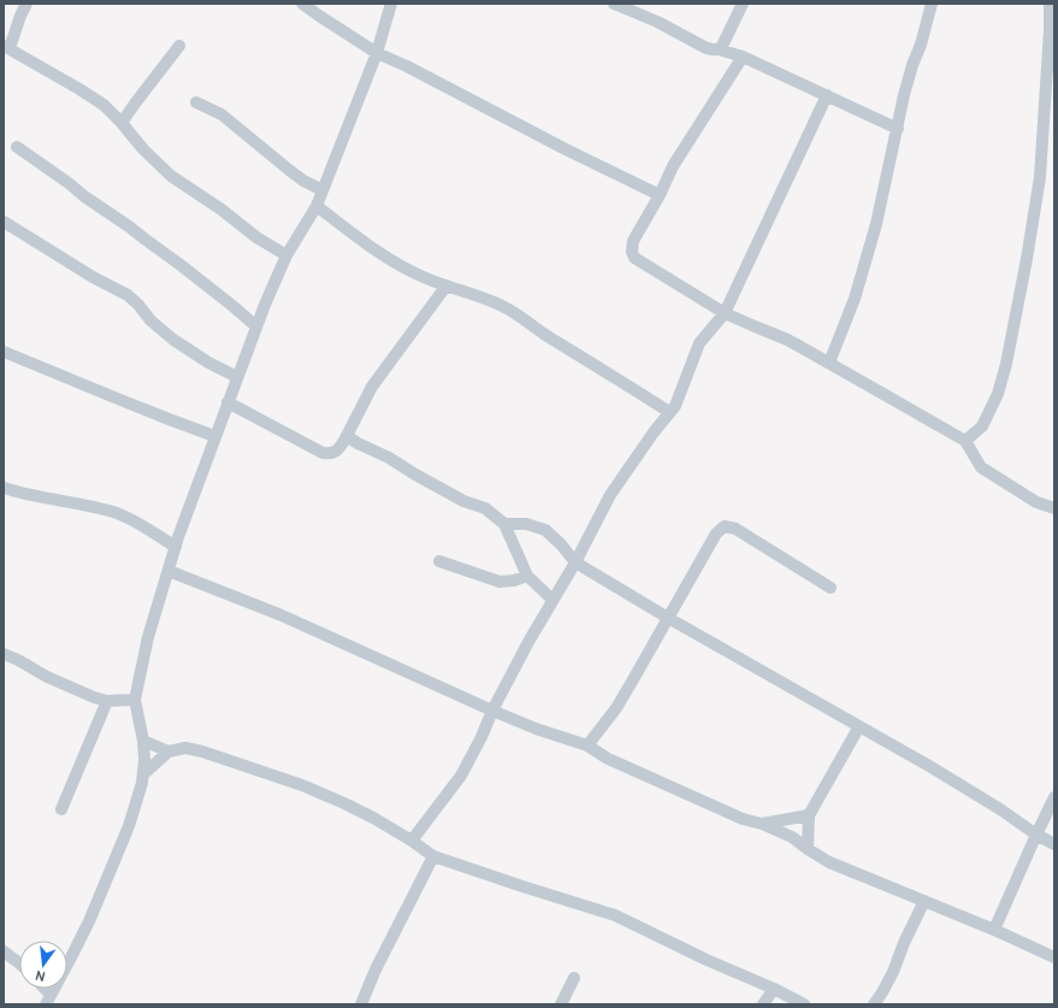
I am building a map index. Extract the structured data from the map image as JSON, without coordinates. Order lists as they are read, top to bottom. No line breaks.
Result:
{"north":"bottom"}
